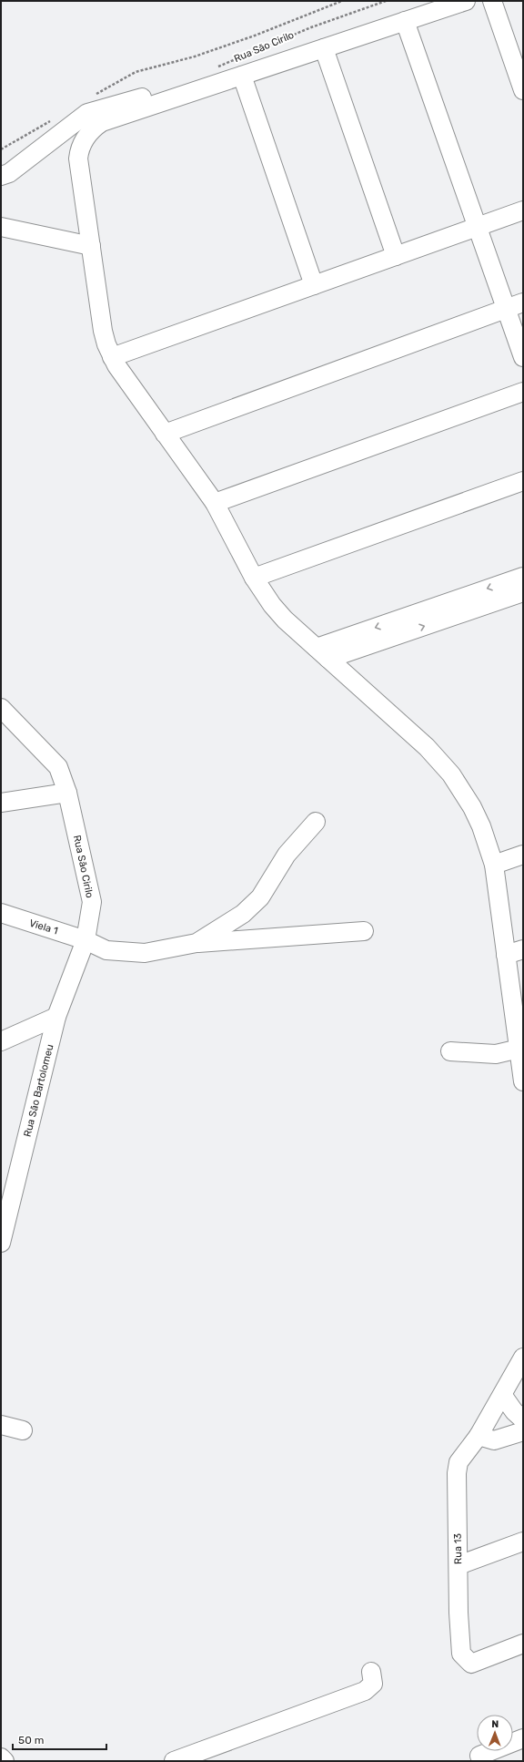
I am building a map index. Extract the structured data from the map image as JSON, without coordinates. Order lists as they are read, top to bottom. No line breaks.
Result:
{"streets":{"street":["Rua São Cirilo","Viela 1","Rua São Bartolomeu","Rua 13"]},"crossings":[["Rua São Cirilo","Viela 1"],["Rua São Cirilo","Rua São Bartolomeu"],["Viela 1","Rua São Bartolomeu"]],"scale_bar":"50 m","north":"top"}
